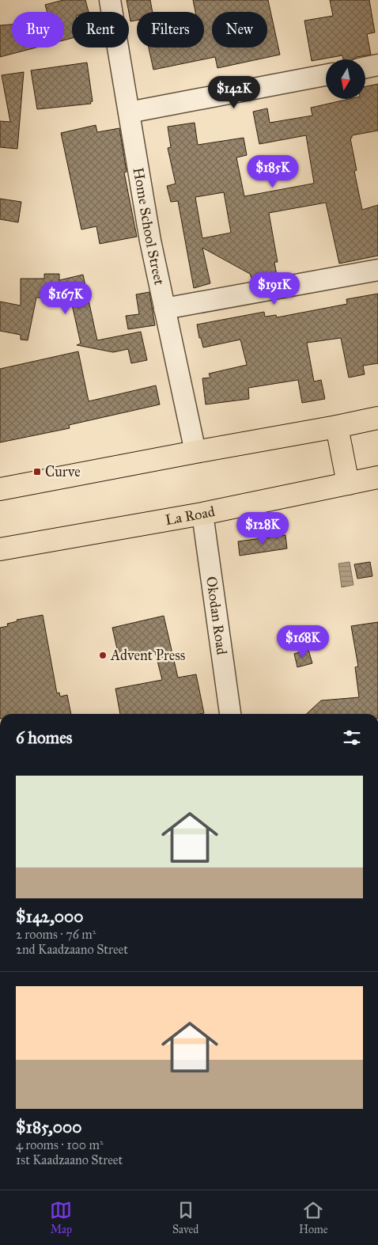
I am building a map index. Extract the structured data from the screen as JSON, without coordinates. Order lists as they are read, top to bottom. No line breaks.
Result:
{"streets":{"main road":["La Road"],"street":["Home School Street","Okodan Road"]},"crossings":[["La Road","Okodan Road"]],"places":{"transit":["Curve"],"other":["Advent Press"]},"north":"bottom","page":{"chip":["Buy","Rent","Filters","New"],"price":["$142K","$185K","$191K","$167K","$128K","$168K"],"heading":"6 homes","list":[{"name":"$142,000","note":"2 rooms · 76 m² · 2nd Kaadzaano Street"},{"name":"$185,000","note":"4 rooms · 100 m² · 1st Kaadzaano Street"}],"tabs":["Map","Saved","Home"]}}
